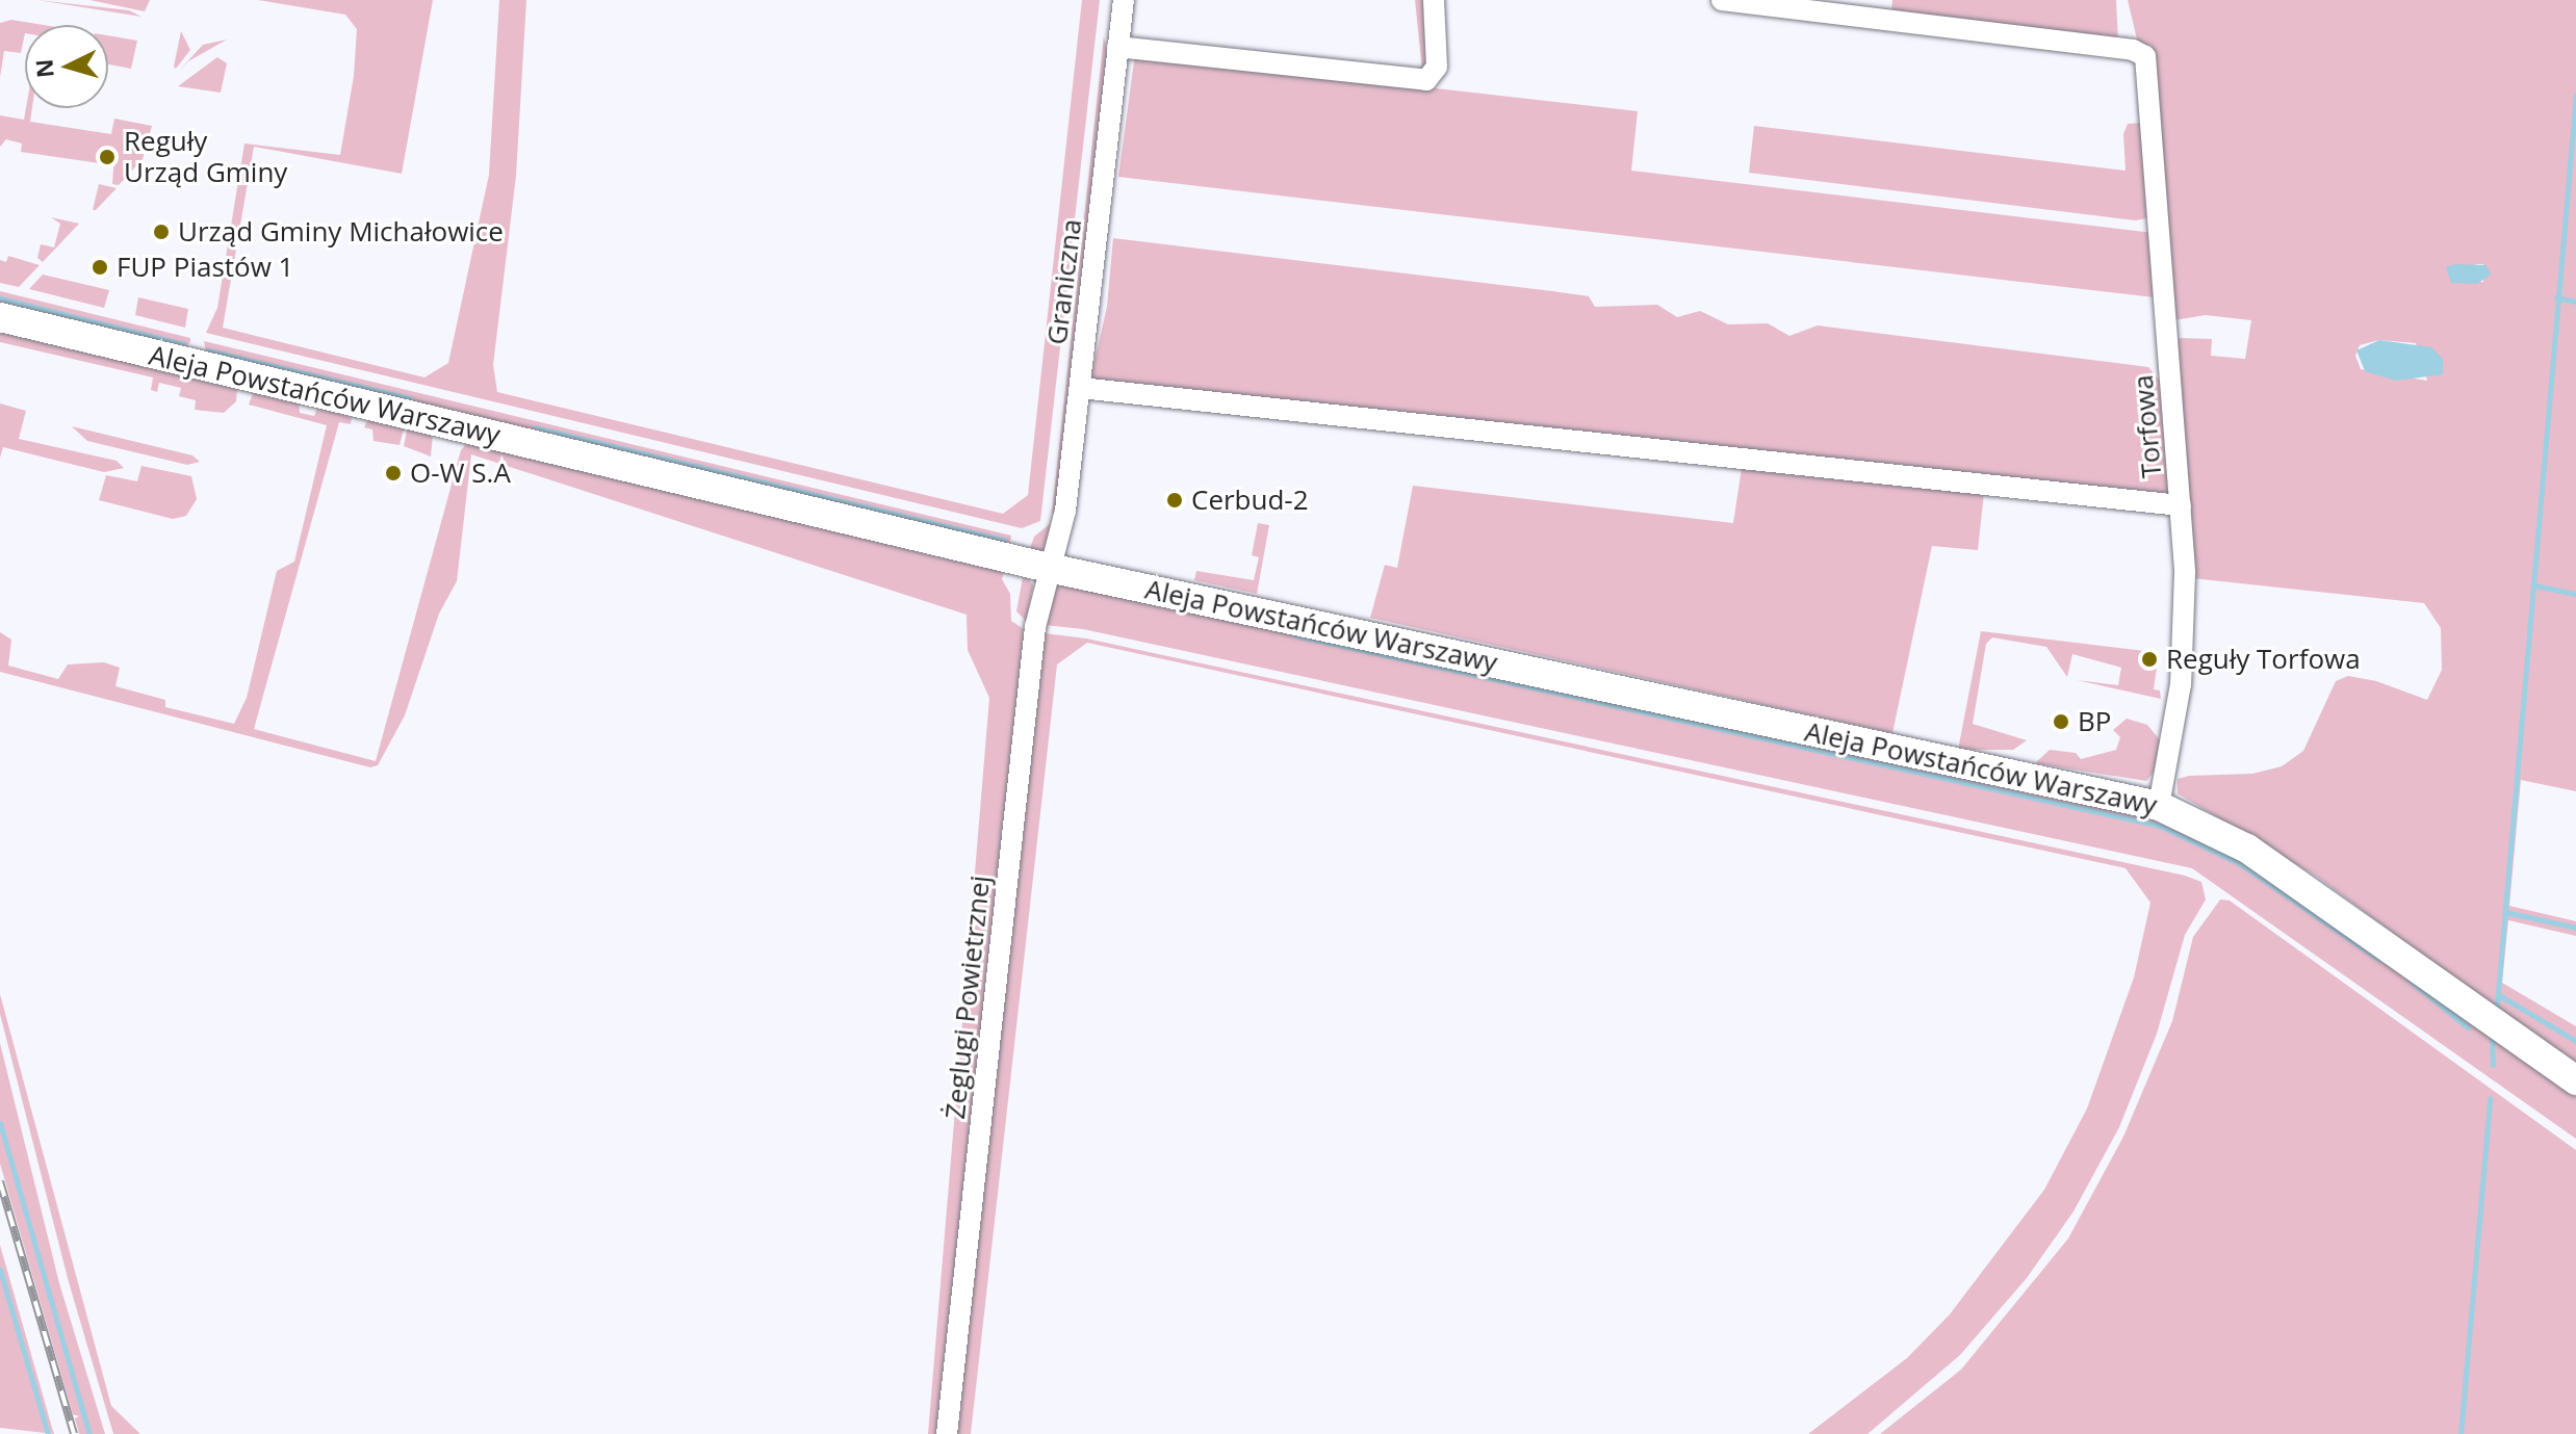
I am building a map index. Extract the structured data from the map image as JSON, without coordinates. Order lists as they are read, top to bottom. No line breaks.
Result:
{"streets":{"street":["Graniczna","Aleja Powstańców Warszawy","Torfowa","Żeglugi Powietrznej"]},"crossings":[["Graniczna","Aleja Powstańców Warszawy"],["Graniczna","Żeglugi Powietrznej"],["Aleja Powstańców Warszawy","Torfowa"],["Aleja Powstańców Warszawy","Żeglugi Powietrznej"]],"places":["Reguły Urząd Gminy","Urząd Gminy Michałowice","FUP Piastów 1","O-W S.A","Cerbud-2","Reguły Torfowa","BP"],"north":"left"}
